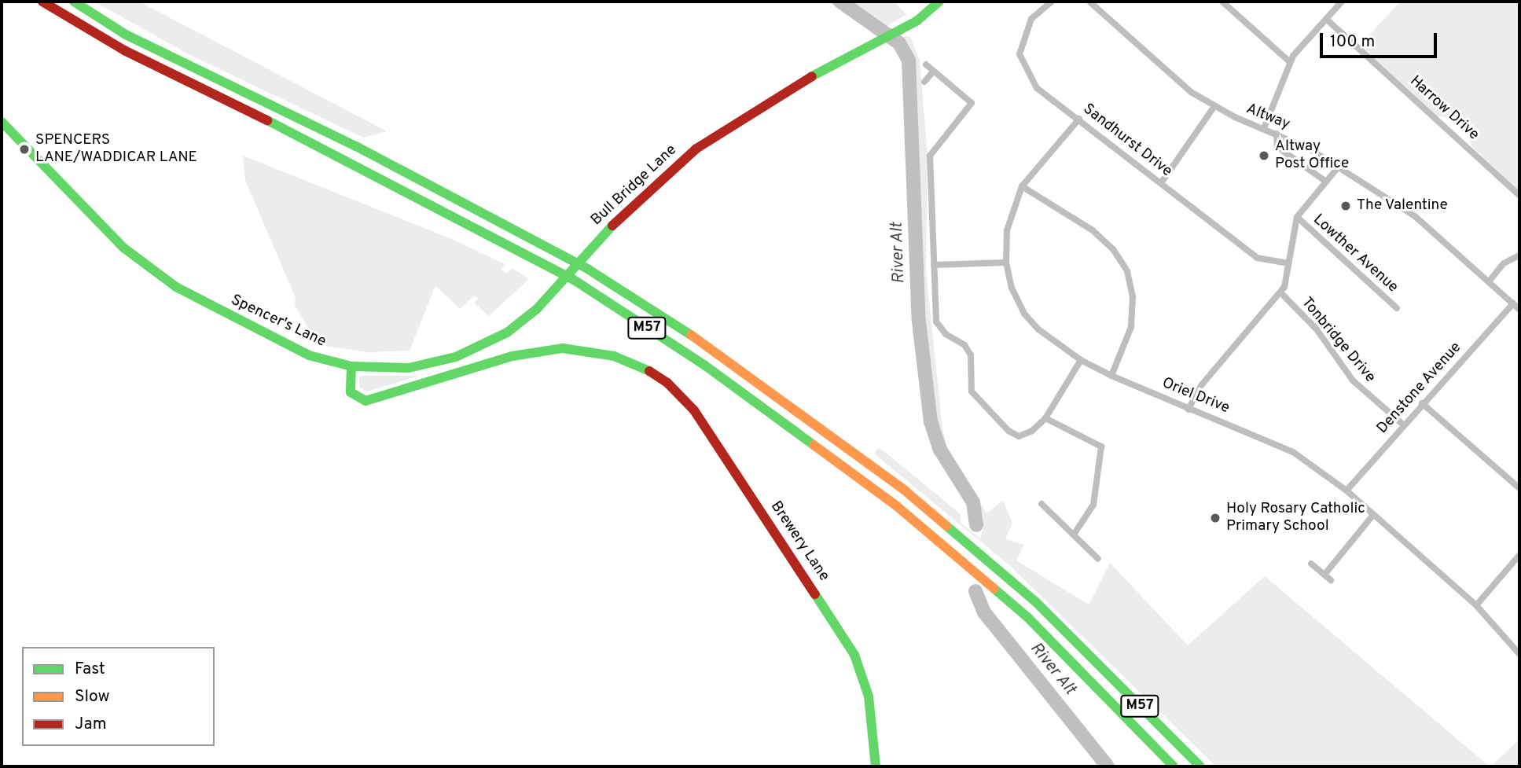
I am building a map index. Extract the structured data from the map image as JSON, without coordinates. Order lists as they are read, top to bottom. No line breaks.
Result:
{"streets":{"main road":["Bull Bridge Lane","Spencer's Lane","M57","Brewery Lane"],"street":["Harrow Drive","Altway","Sandhurst Drive","Lowther Avenue","Tonbridge Drive","Denstone Avenue","Oriel Drive"]},"crossings":[["Altway","Denstone Avenue"],["Sandhurst Drive","Oriel Drive"],["Bull Bridge Lane","Spencer's Lane"],["Bull Bridge Lane","Brewery Lane"],["Spencer's Lane","Brewery Lane"],["Tonbridge Drive","Denstone Avenue"],["Denstone Avenue","Oriel Drive"]],"water":["River Alt"],"places":["SPENCERS LANE/WADDICAR LANE","Altway Post Office","The Valentine","Holy Rosary Catholic Primary School"],"legend":["Fast","Slow","Jam"],"scale_bar":"100 m"}
